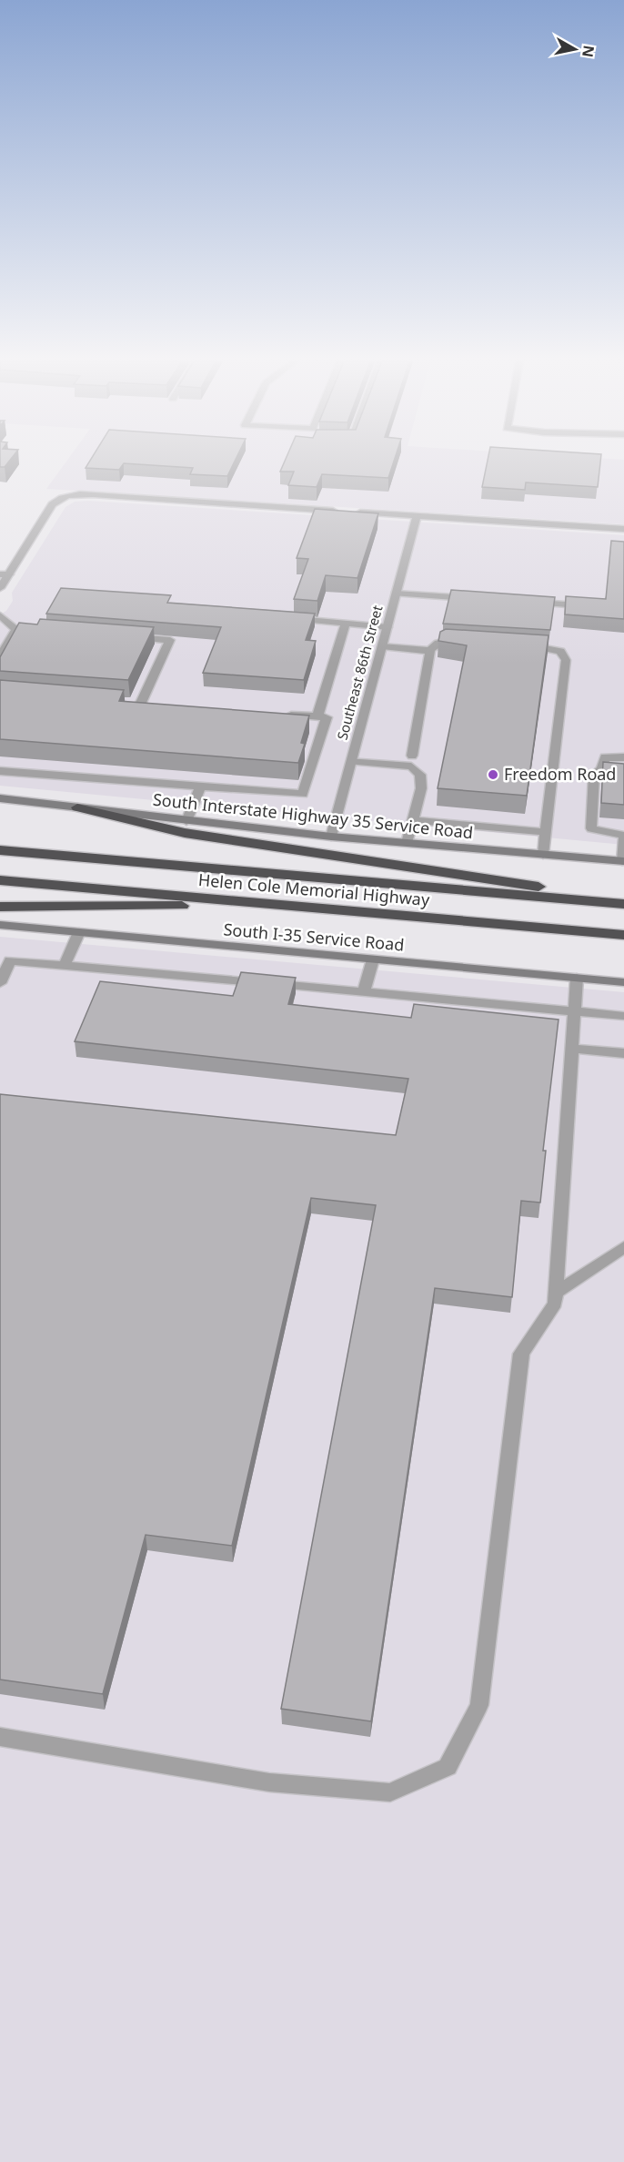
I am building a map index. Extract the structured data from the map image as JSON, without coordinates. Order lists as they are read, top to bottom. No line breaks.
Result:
{"streets":{"highway":["Helen Cole Memorial Highway"],"main road":["South Interstate Highway 35 Service Road","South I-35 Service Road"],"street":["Southeast 86th Street"]},"crossings":[["Southeast 86th Street","South Interstate Highway 35 Service Road"]],"places":["Freedom Road"],"north":"right"}
